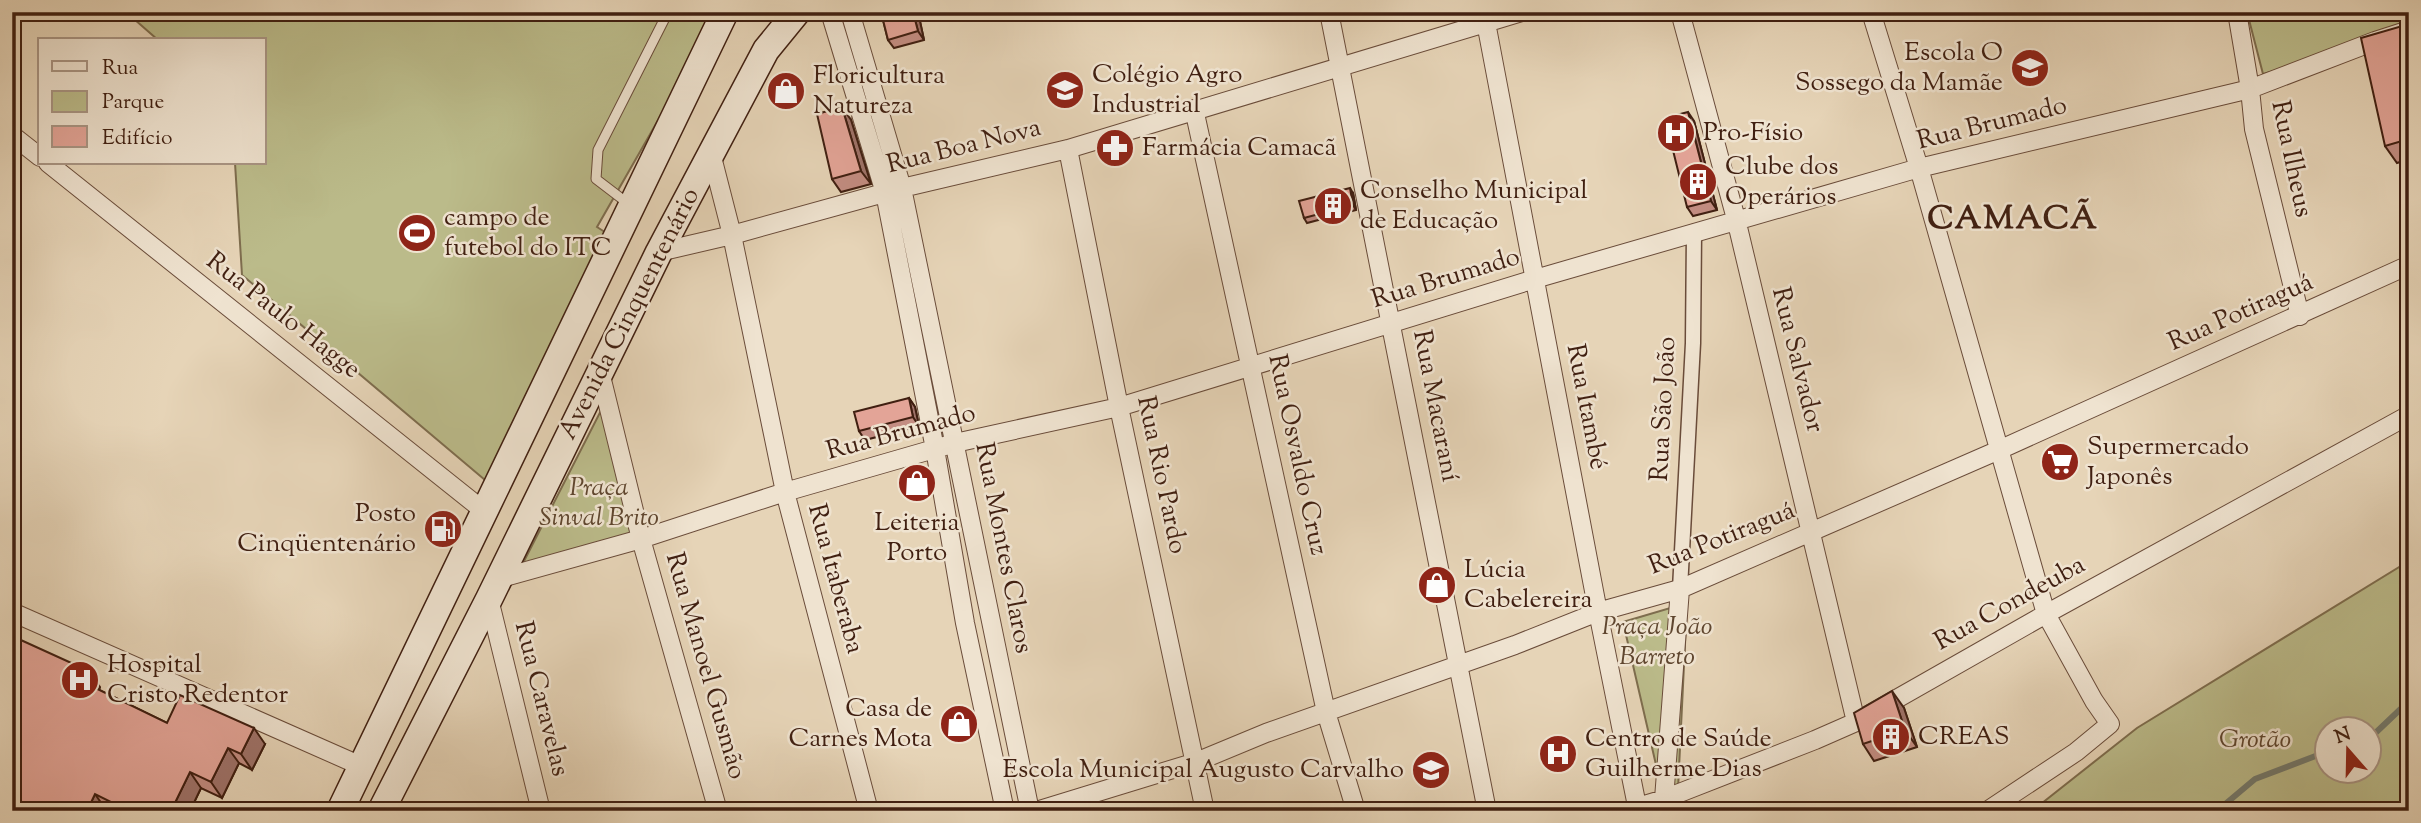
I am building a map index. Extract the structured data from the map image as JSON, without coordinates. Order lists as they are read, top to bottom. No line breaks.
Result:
{"streets":{"main road":["Avenida Cinquentenário"],"street":["Rua Brumado","Rua Boa Nova","Rua Ilheus","Rua Potiraguá","Rua Paulo Hagge","Rua Salvador","Rua Macaraní","Rua Itambé","Rua São João","Rua Osvaldo Cruz","Rua Rio Pardo","Rua Montes Claros","Rua Itaberaba","Rua Condeuba","Rua Manoel Gusmão","Rua Caravelas"]},"crossings":[["Rua Brumado","Rua Ilheus"],["Rua Brumado","Avenida Cinquentenário"],["Rua Brumado","Rua Salvador"],["Rua Brumado","Rua Macaraní"],["Rua Brumado","Rua Itambé"],["Rua Brumado","Rua São João"],["Rua Brumado","Rua Osvaldo Cruz"],["Rua Brumado","Rua Rio Pardo"],["Rua Brumado","Rua Montes Claros"],["Rua Brumado","Rua Itaberaba"],["Rua Brumado","Rua Manoel Gusmão"],["Rua Brumado","Rua Caravelas"],["Rua Boa Nova","Avenida Cinquentenário"],["Rua Boa Nova","Rua Macaraní"],["Rua Boa Nova","Rua Itambé"],["Rua Boa Nova","Rua Osvaldo Cruz"],["Rua Boa Nova","Rua Rio Pardo"],["Rua Boa Nova","Rua Montes Claros"],["Rua Boa Nova","Rua Itaberaba"],["Rua Ilheus","Rua Potiraguá"],["Rua Potiraguá","Rua Salvador"],["Rua Potiraguá","Rua Macaraní"],["Rua Potiraguá","Rua Itambé"],["Rua Potiraguá","Rua São João"],["Rua Potiraguá","Rua Osvaldo Cruz"],["Rua Potiraguá","Rua Rio Pardo"],["Avenida Cinquentenário","Rua Paulo Hagge"],["Avenida Cinquentenário","Rua Itaberaba"],["Avenida Cinquentenário","Rua Manoel Gusmão"],["Avenida Cinquentenário","Rua Caravelas"],["Rua Salvador","Rua Condeuba"],["Rua Itambé","Rua Condeuba"]],"districts":["CAMACÃ"],"parks":["Praça Sinval Brito","Praça João Barreto","Grotão"],"places":{"school or university":["Escola O Sossego da Mamãe","Colégio Agro Industrial","Escola Municipal Augusto Carvalho"],"shop":["Floricultura Natureza","Leiteria Porto","Lúcia Cabelereira","Casa de Carnes Mota"],"hospital":["Pro-Físio","Hospital Cristo Redentor","Centro de Saúde Guilherme Dias"],"pharmacy":["Farmácia Camacã"],"building":["Clube dos Operários","Conselho Municipal de Educação","CREAS"],"sports":["campo de futebol do ITC"],"supermarket":["Supermercado Japonês"],"fuel station":["Posto Cinqüentenário"]},"legend":["Rua","Parque","Edifício"],"north":"top"}
